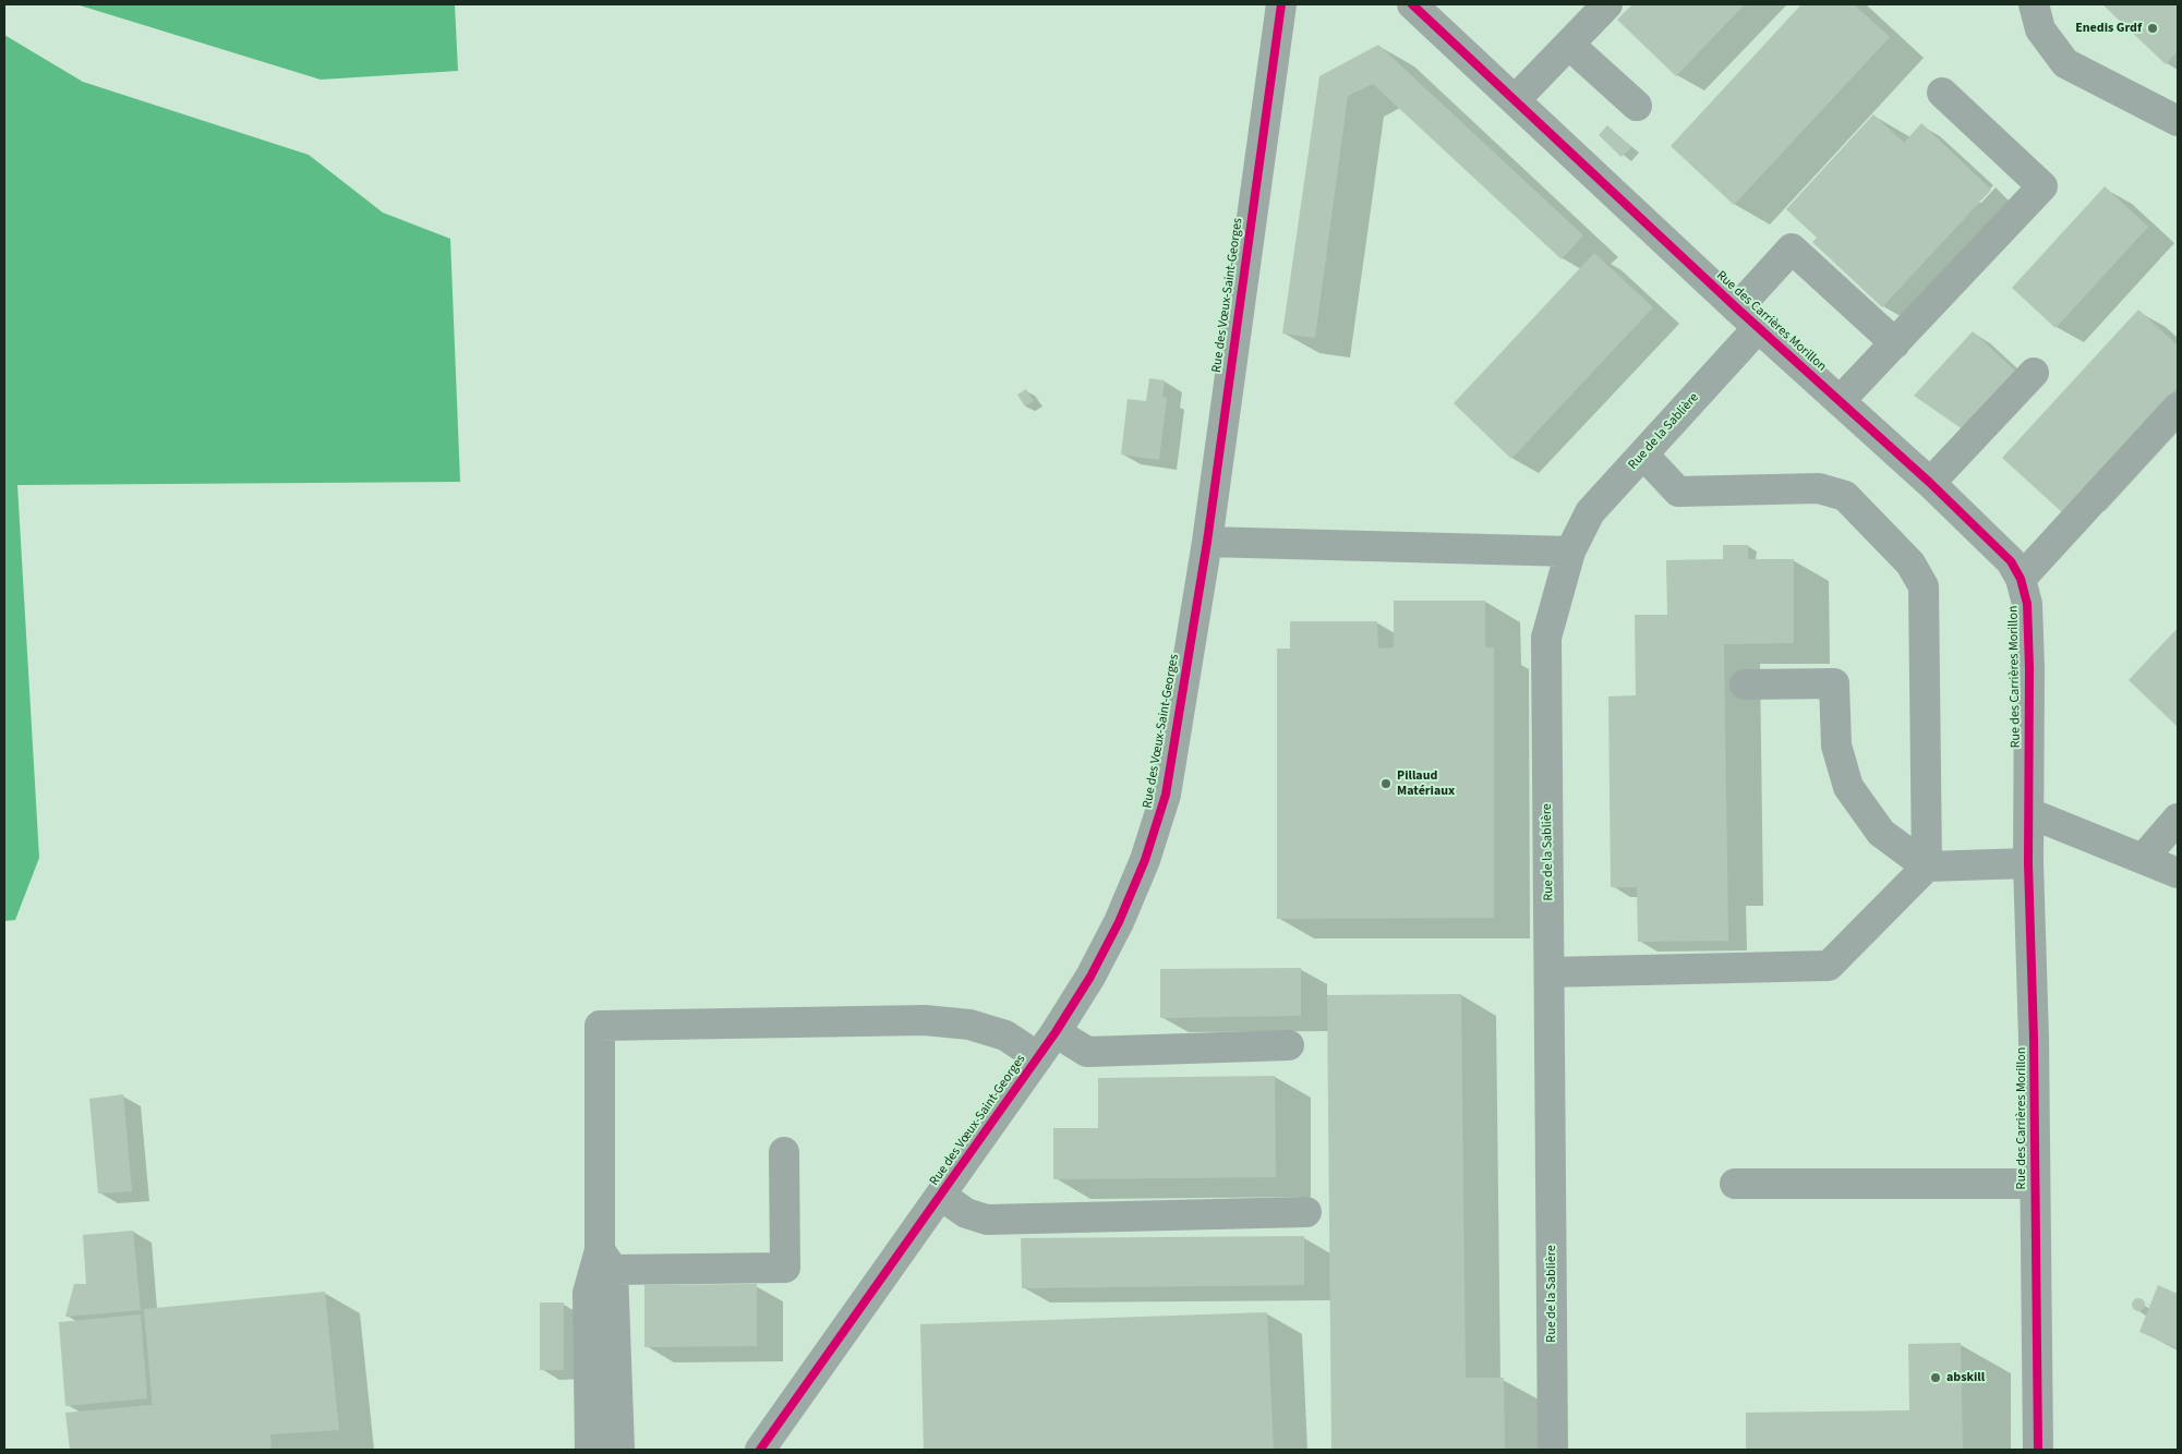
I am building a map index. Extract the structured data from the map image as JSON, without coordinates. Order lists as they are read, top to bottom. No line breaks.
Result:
{"streets":{"street":["Rue des Vœux-Saint-Georges","Rue des Carrières Morillon","Rue de la Sablière"]},"crossings":[["Rue des Carrières Morillon","Rue de la Sablière"]],"places":["Enedis Grdf","Pillaud Matériaux","abskill"]}
